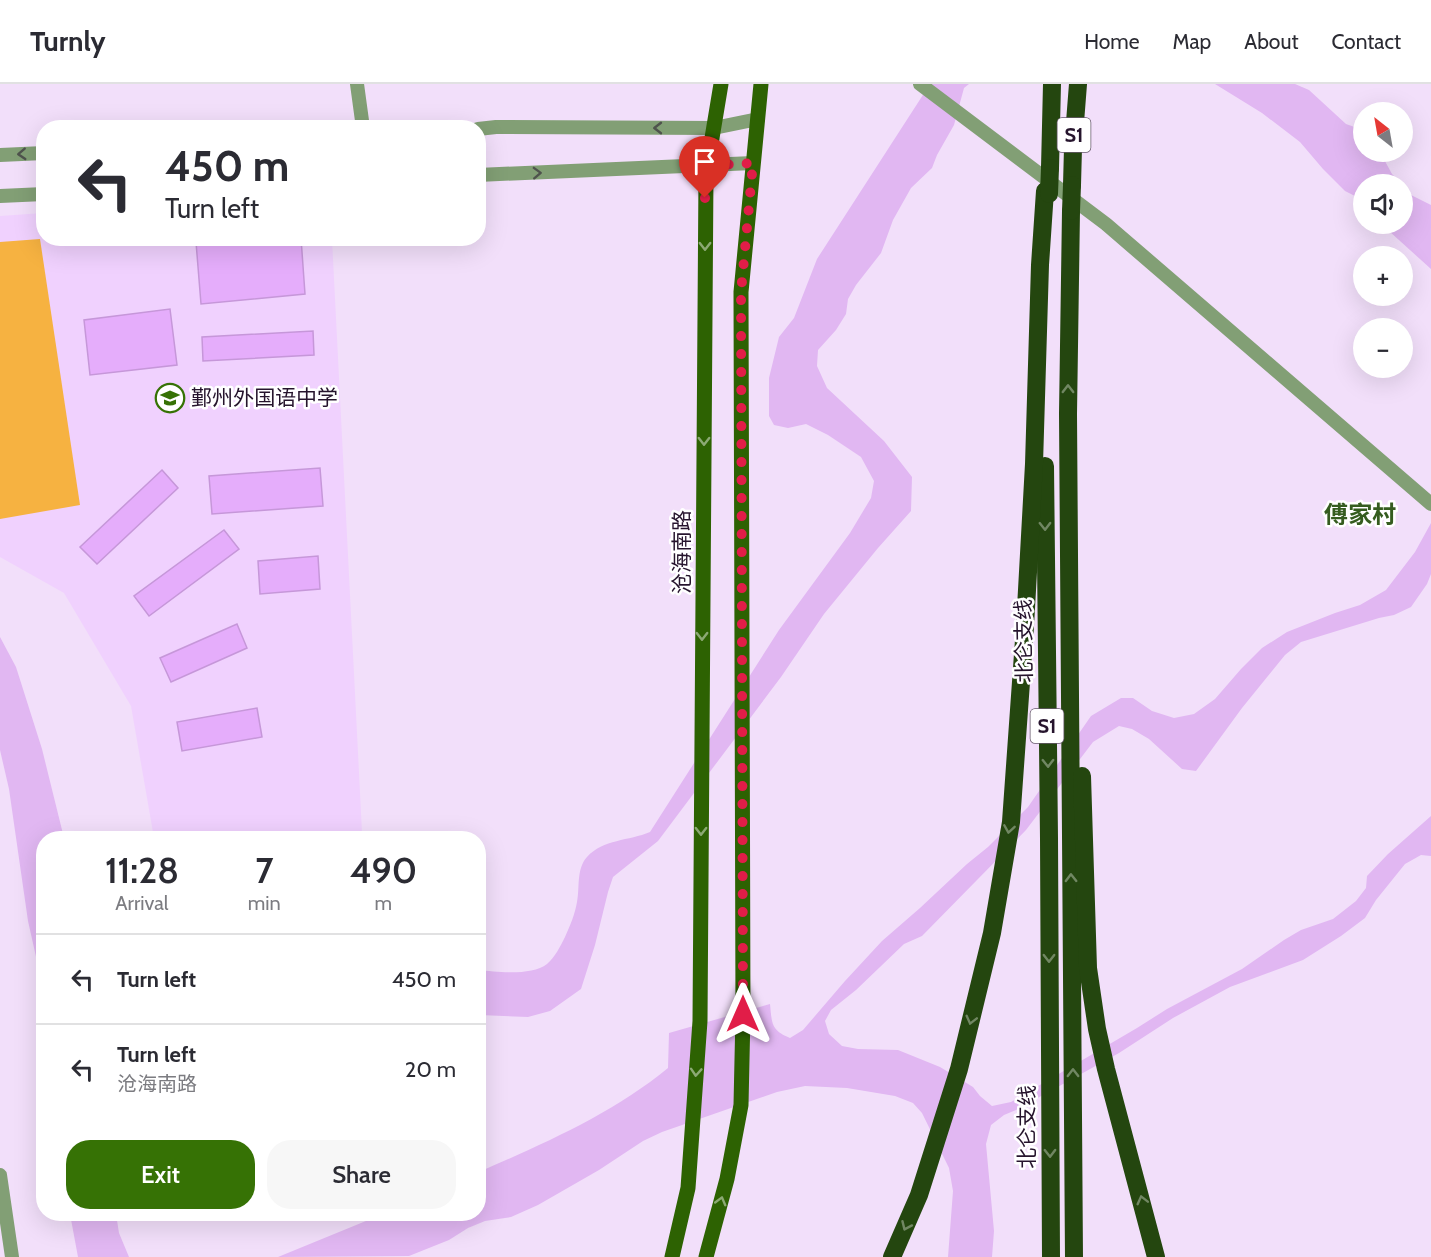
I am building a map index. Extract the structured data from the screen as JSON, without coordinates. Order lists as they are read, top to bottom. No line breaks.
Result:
{"streets":{"highway":["S1","北仑支线"],"main road":["沧海南路"]},"districts":["傅家村"],"places":{"school or university":["鄞州外国语中学"]},"north":"top left","page":{"header":"Turnly","nav":["Home","Map","About","Contact"],"map_buttons":["+","−"],"turn":["450 m","Turn left"],"eta":["11:28","Arrival","7","min","490","m"],"list":[{"name":"Turn left","value":"450 m"},{"name":"Turn left","note":"沧海南路","value":"20 m"}],"buttons":["Exit","Share"]}}
